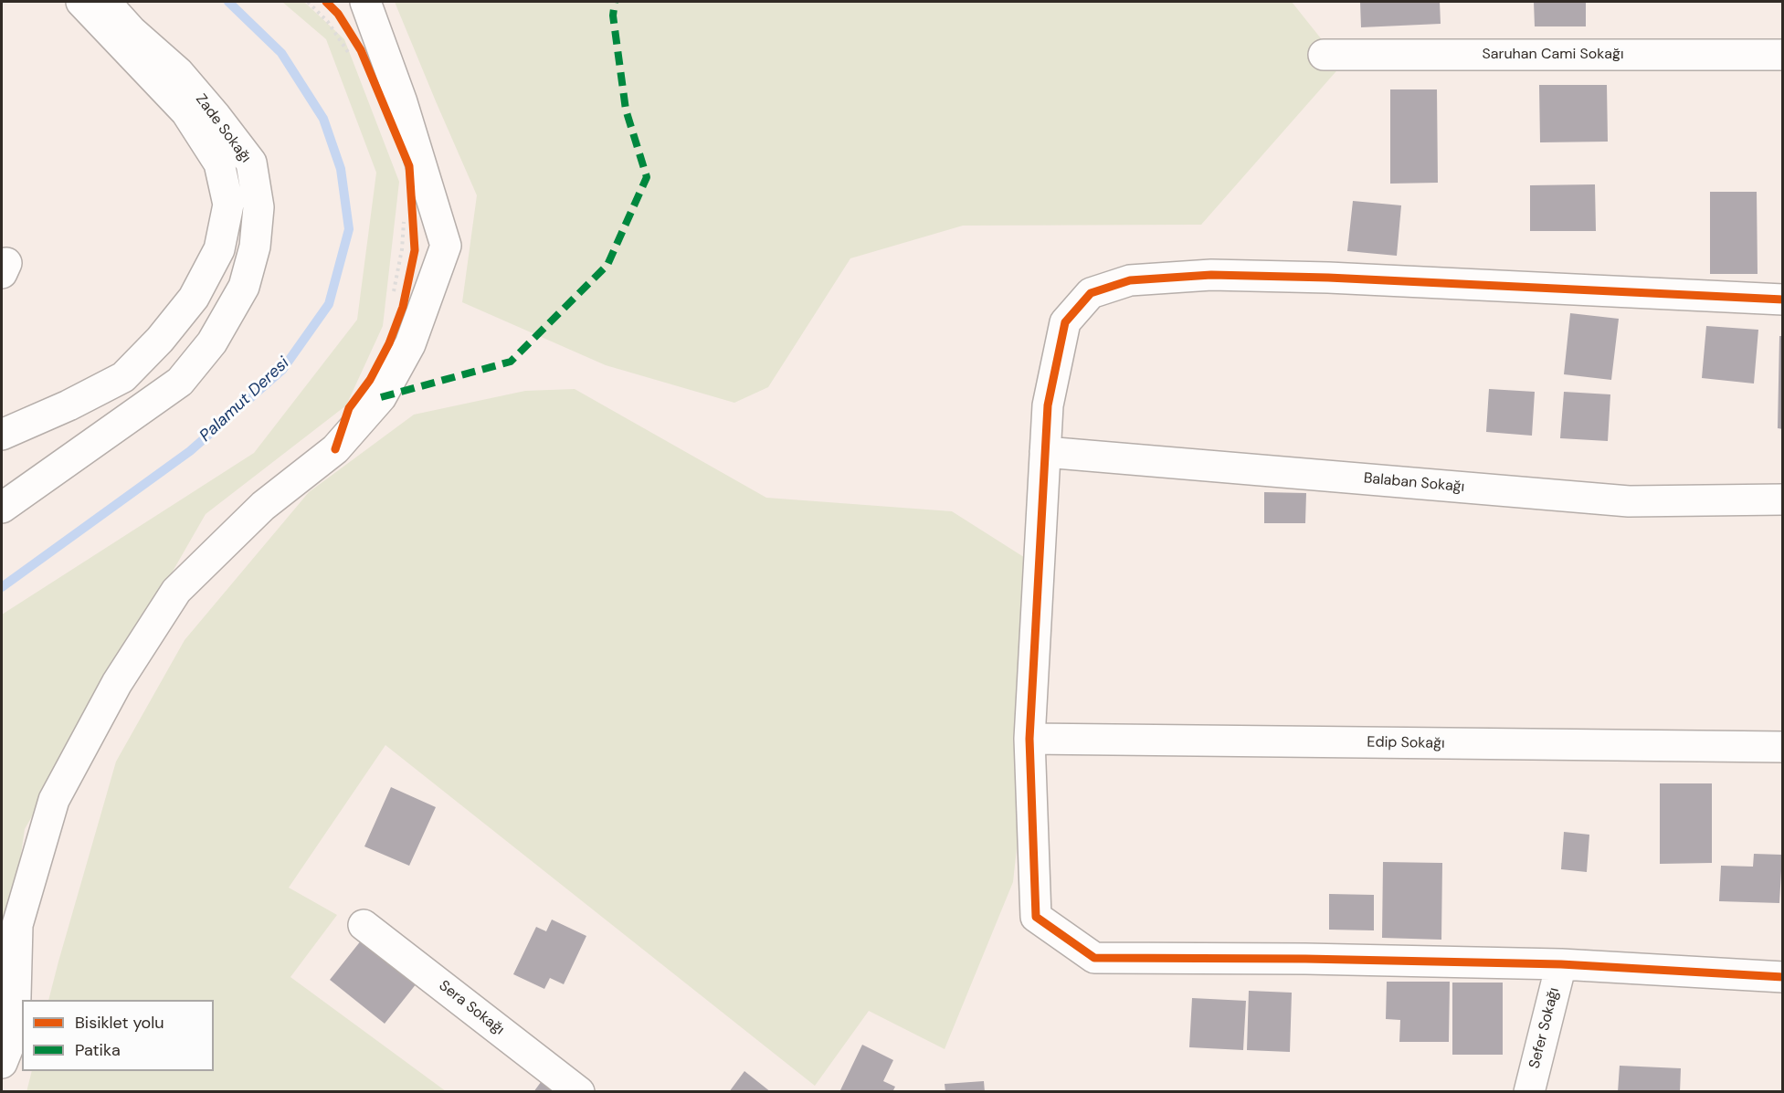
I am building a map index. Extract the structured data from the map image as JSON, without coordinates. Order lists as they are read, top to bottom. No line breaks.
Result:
{"streets":{"street":["Saruhan Cami Sokağı","Zade Sokağı","Balaban Sokağı","Edip Sokağı","Sera Sokağı","Sefer Sokağı"]},"water":["Palamut Deresi"],"legend":["Bisiklet yolu","Patika"]}
